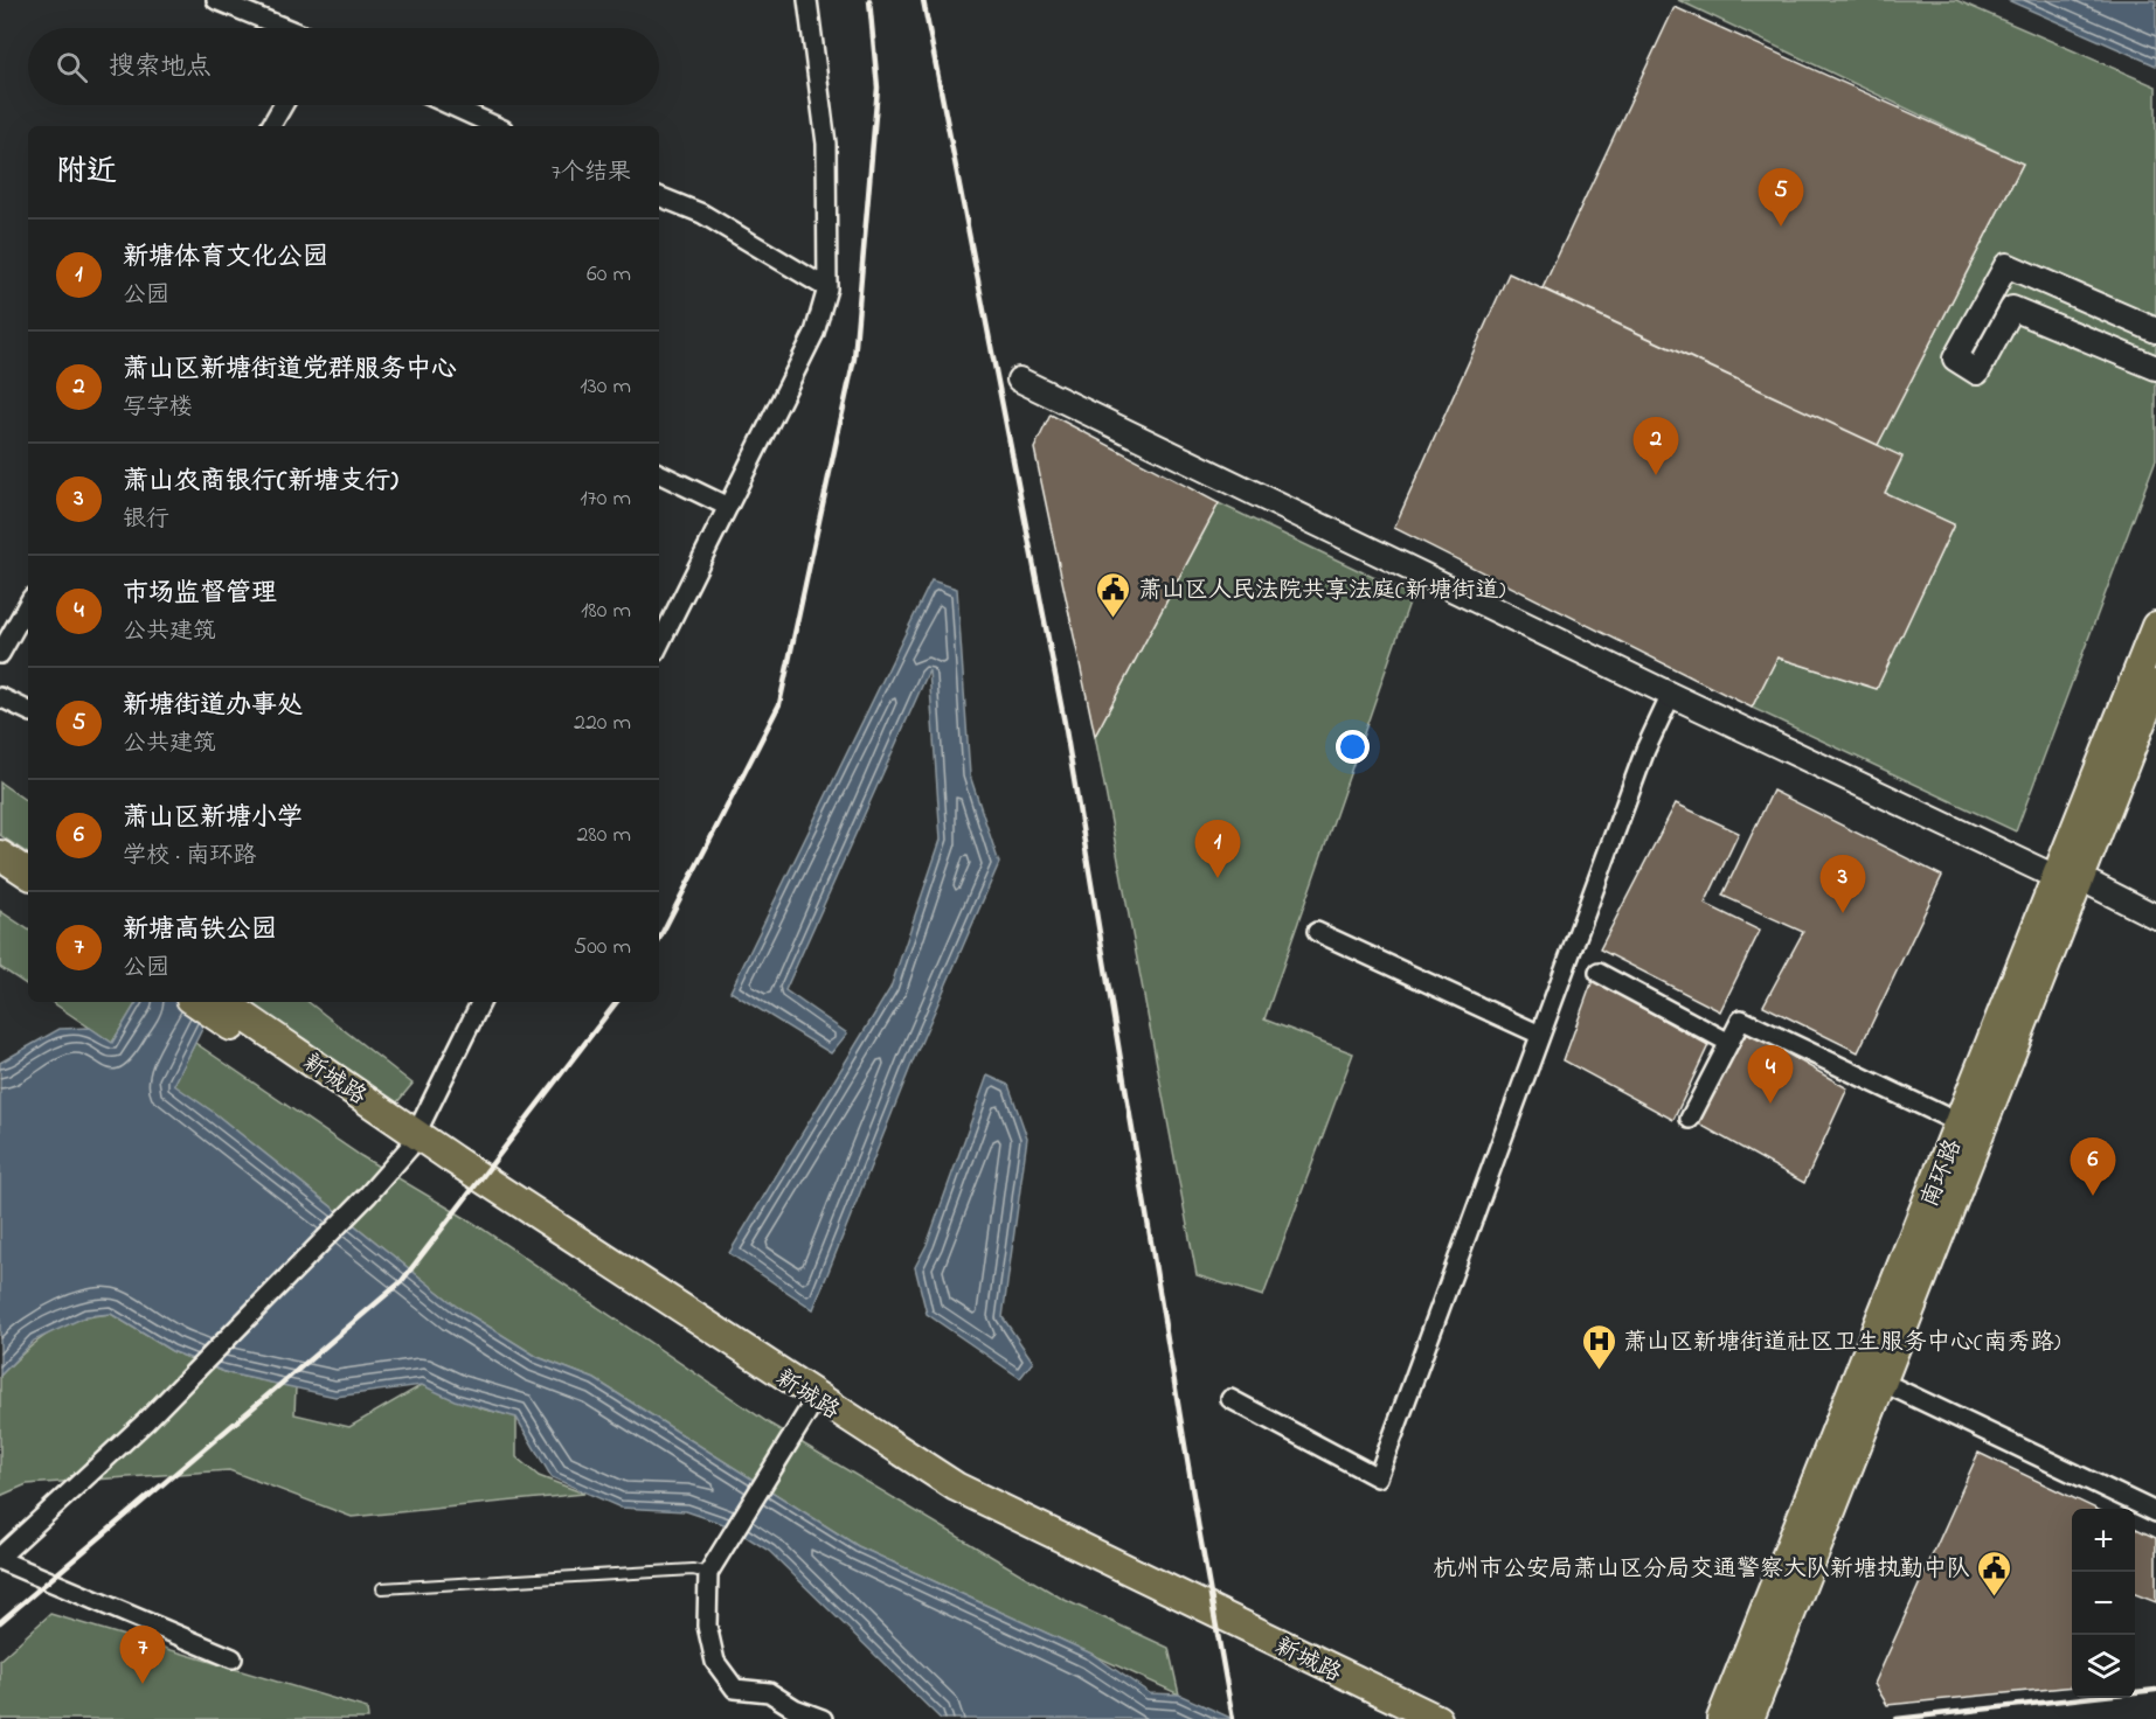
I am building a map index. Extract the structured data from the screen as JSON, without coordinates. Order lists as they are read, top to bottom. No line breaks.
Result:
{"streets":{"main road":["新城路","南环路"]},"places":{"public building":["萧山区人民法院共享法庭(新塘街道)","杭州市公安局萧山区分局交通警察大队新塘执勤中队"],"hospital":["萧山区新塘街道社区卫生服务中心(南秀路)"]},"page":{"search":"搜索地点","heading":["附近","7个结果"],"pins":["5","2","1","3","4","6","7"],"list":[{"mark":"1","name":"新塘体育文化公园","note":"公园","value":"60 m"},{"mark":"2","name":"萧山区新塘街道党群服务中心","note":"写字楼","value":"130 m"},{"mark":"3","name":"萧山农商银行(新塘支行)","note":"银行","value":"170 m"},{"mark":"4","name":"市场监督管理","note":"公共建筑","value":"180 m"},{"mark":"5","name":"新塘街道办事处","note":"公共建筑","value":"220 m"},{"mark":"6","name":"萧山区新塘小学","note":"学校 · 南环路","value":"280 m"},{"mark":"7","name":"新塘高铁公园","note":"公园","value":"500 m"}],"map_buttons":["+","−"]}}
